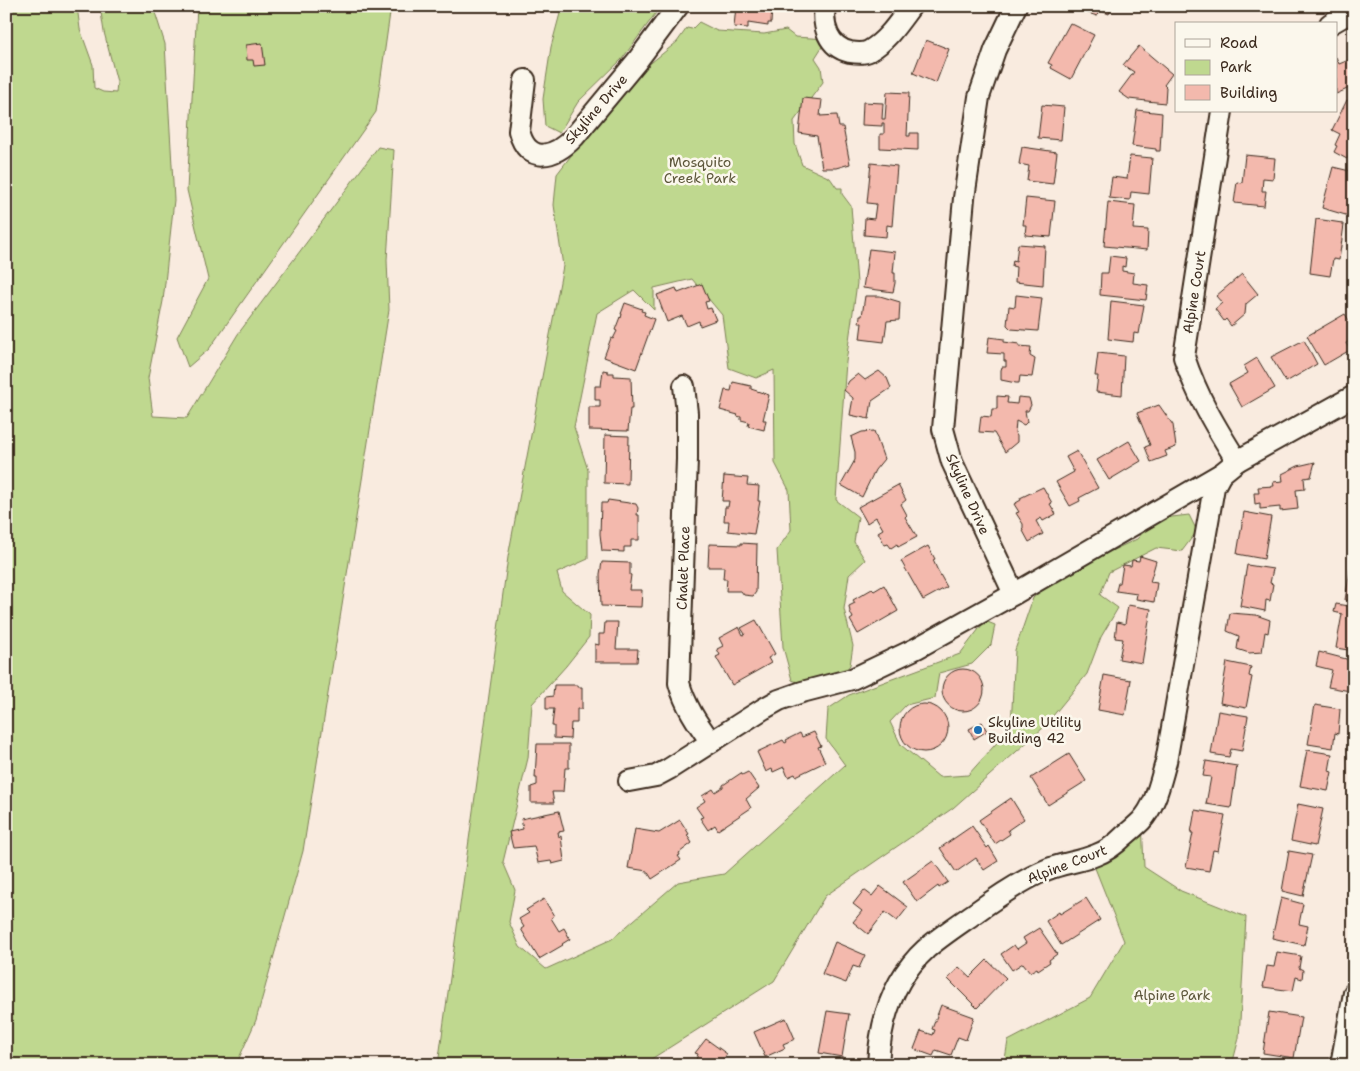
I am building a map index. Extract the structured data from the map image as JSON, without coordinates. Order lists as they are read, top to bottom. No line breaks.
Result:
{"streets":{"street":["Skyline Drive","Alpine Court","Chalet Place"]},"parks":["Mosquito Creek Park","Alpine Park"],"places":["Skyline Utility Building 42"],"legend":["Road","Park","Building"]}
